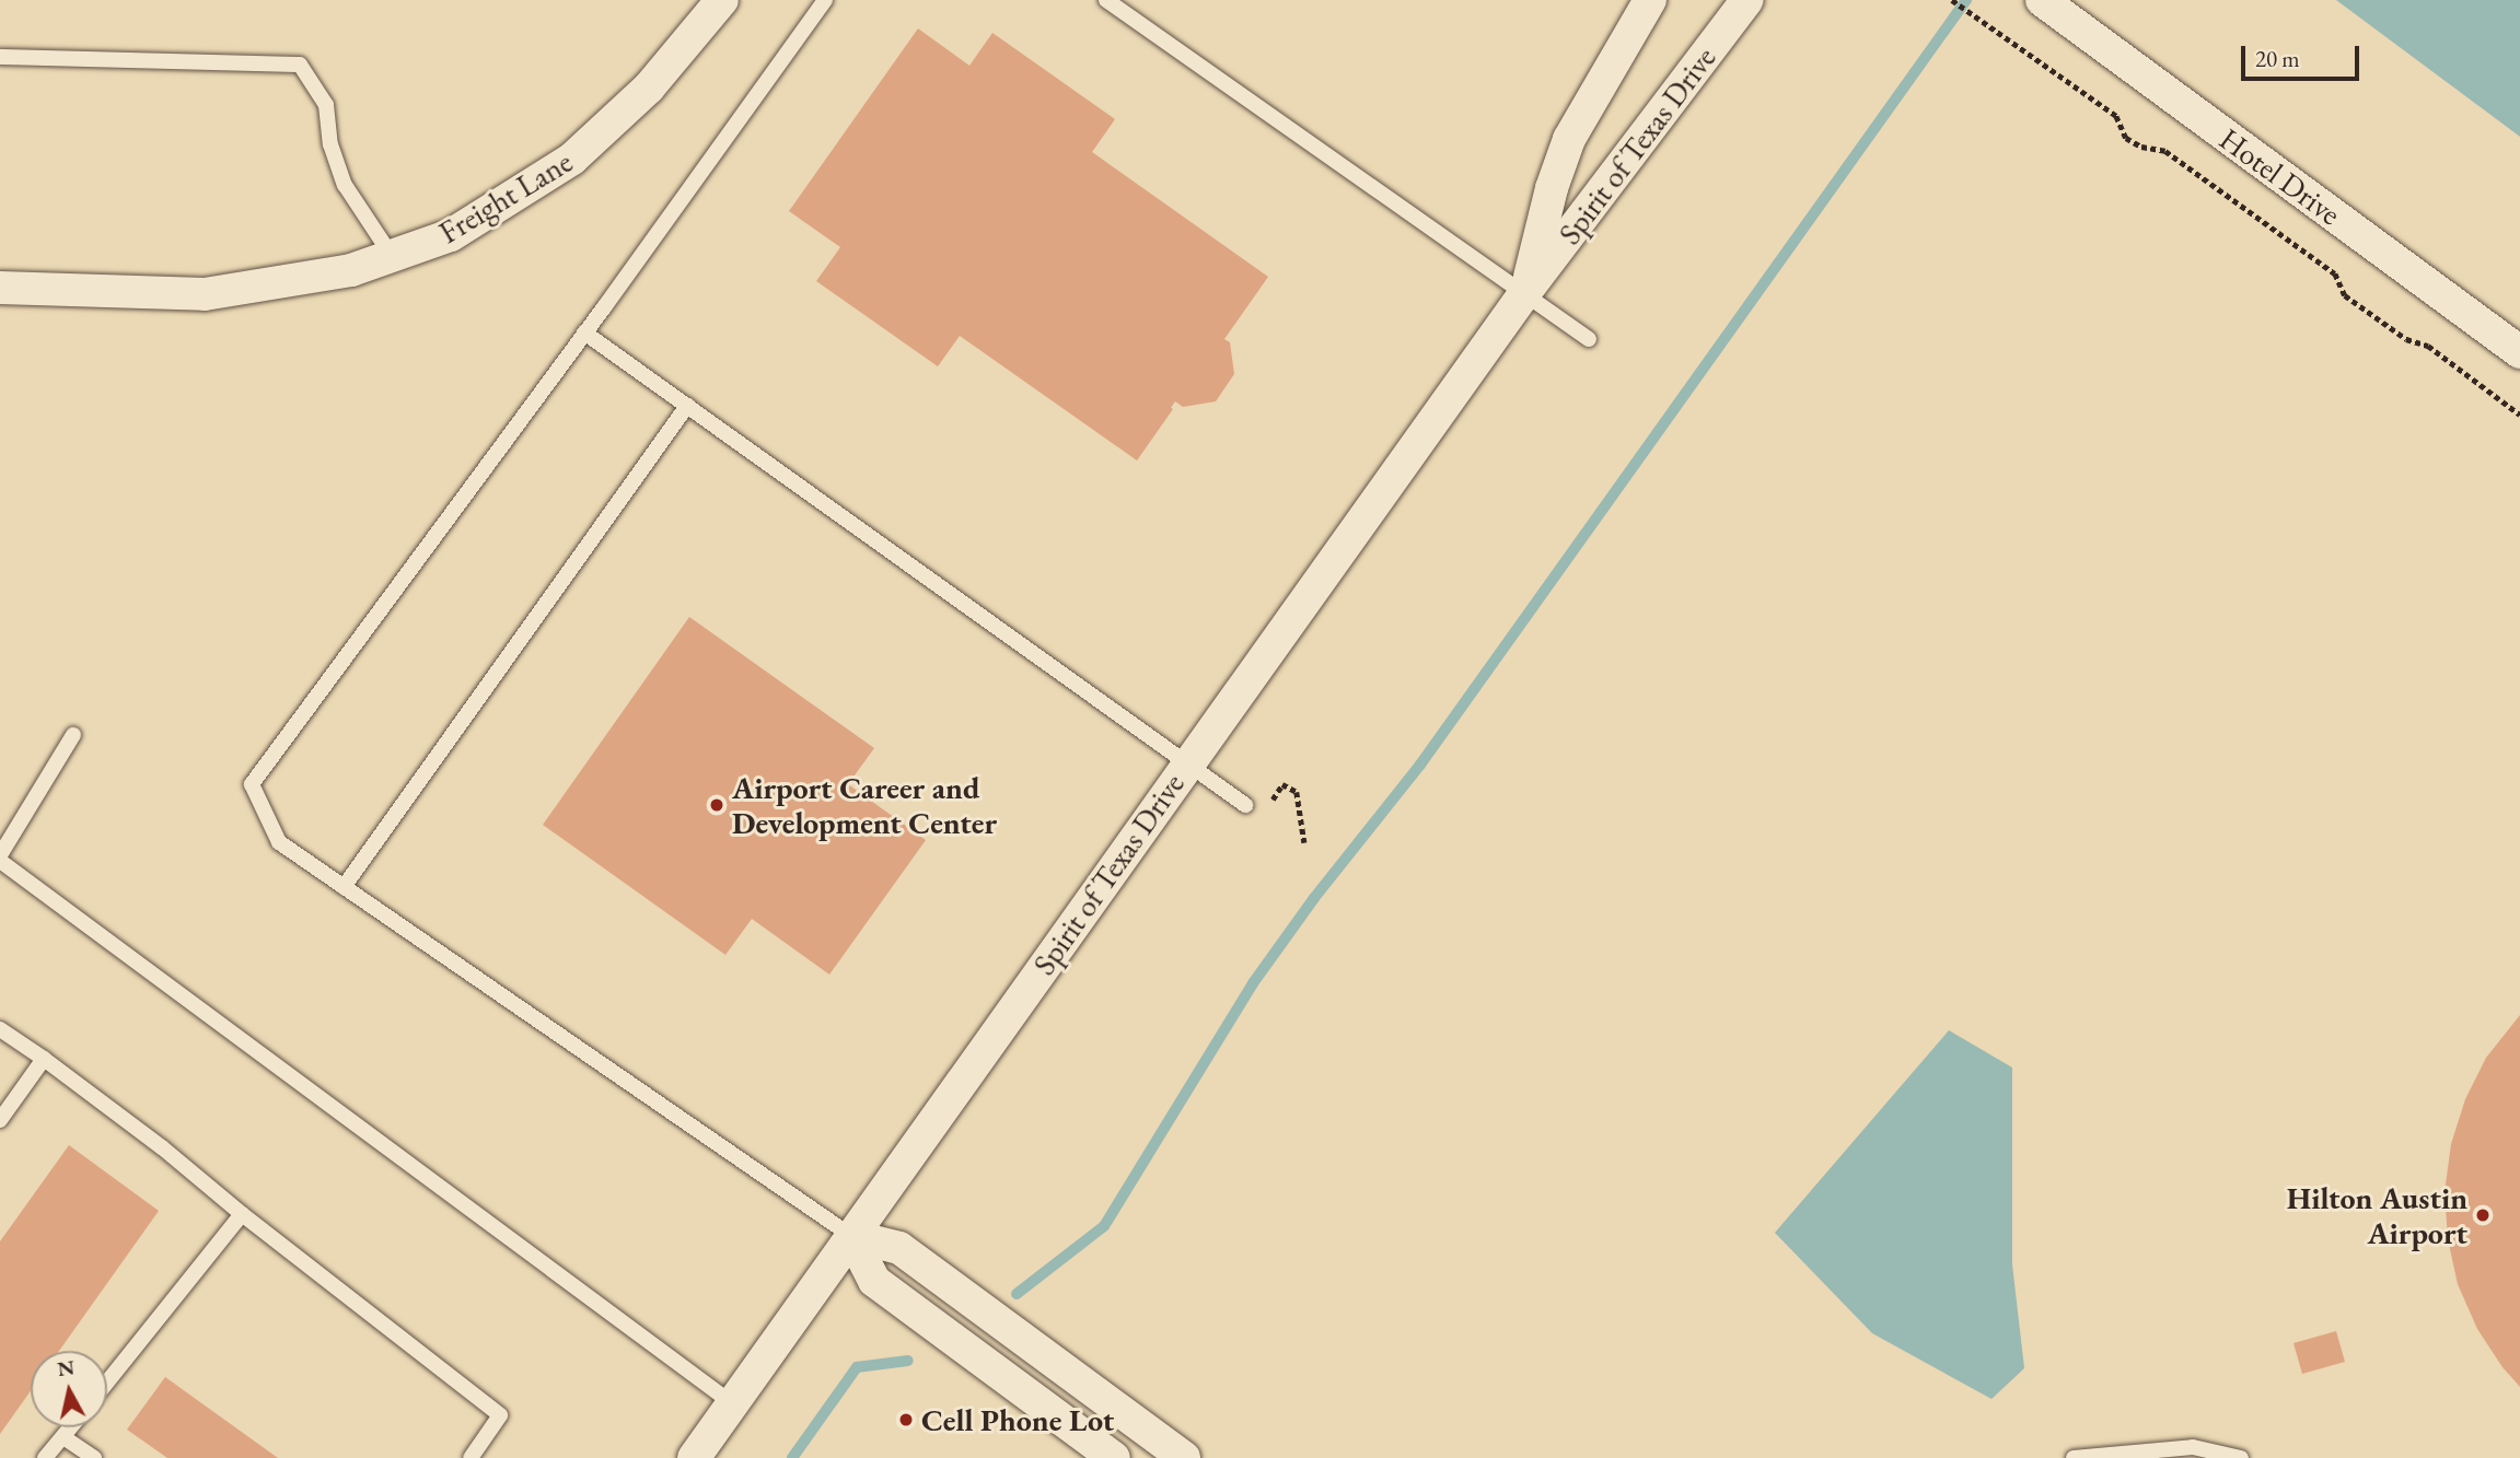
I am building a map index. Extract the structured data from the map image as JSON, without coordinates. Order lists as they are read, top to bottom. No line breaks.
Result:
{"streets":{"street":["Spirit of Texas Drive","Hotel Drive","Freight Lane"]},"places":["Airport Career and Development Center","Hilton Austin Airport","Cell Phone Lot"],"scale_bar":"20 m","north":"top"}
